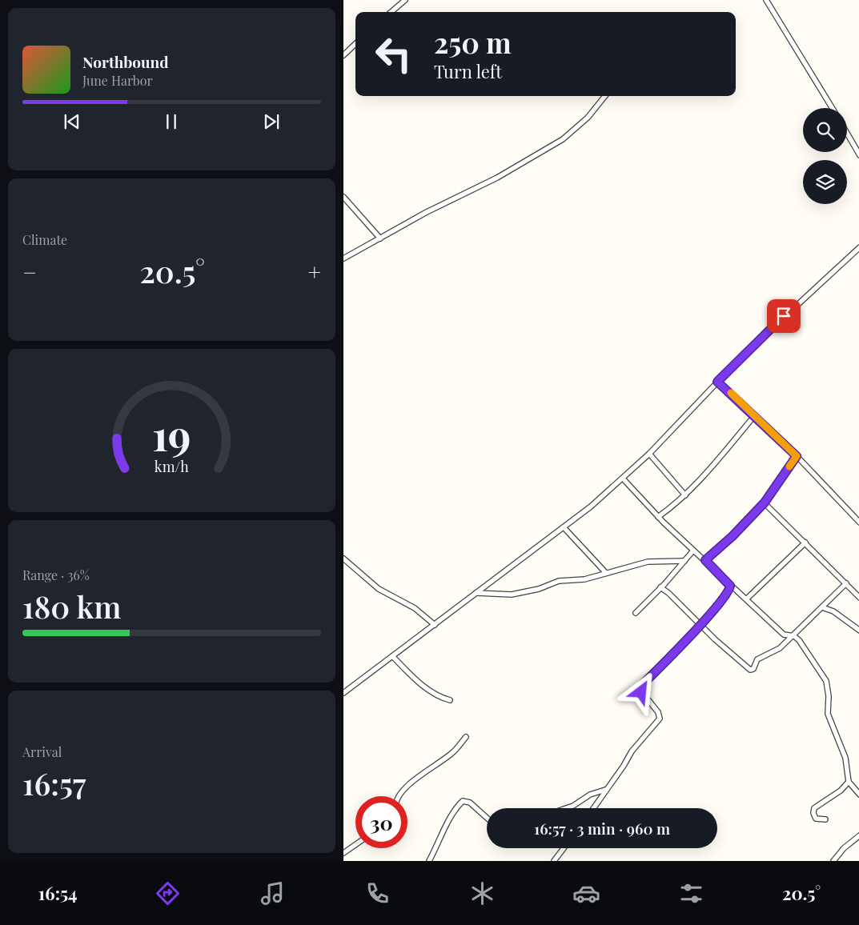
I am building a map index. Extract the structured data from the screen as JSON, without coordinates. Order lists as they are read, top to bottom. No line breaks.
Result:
{"page":{"turn":["250 m","Turn left"],"song":["Northbound","June Harbor"],"tile":["Climate",["Range · 36%","180 km"],["Arrival","16:57"]],"heat":["−","20.5°","+"],"limit":"30","trip":"16:57 · 3 min · 960 m","tabs":["16:54","20.5°"],"gauge":["19","km/h"]}}
